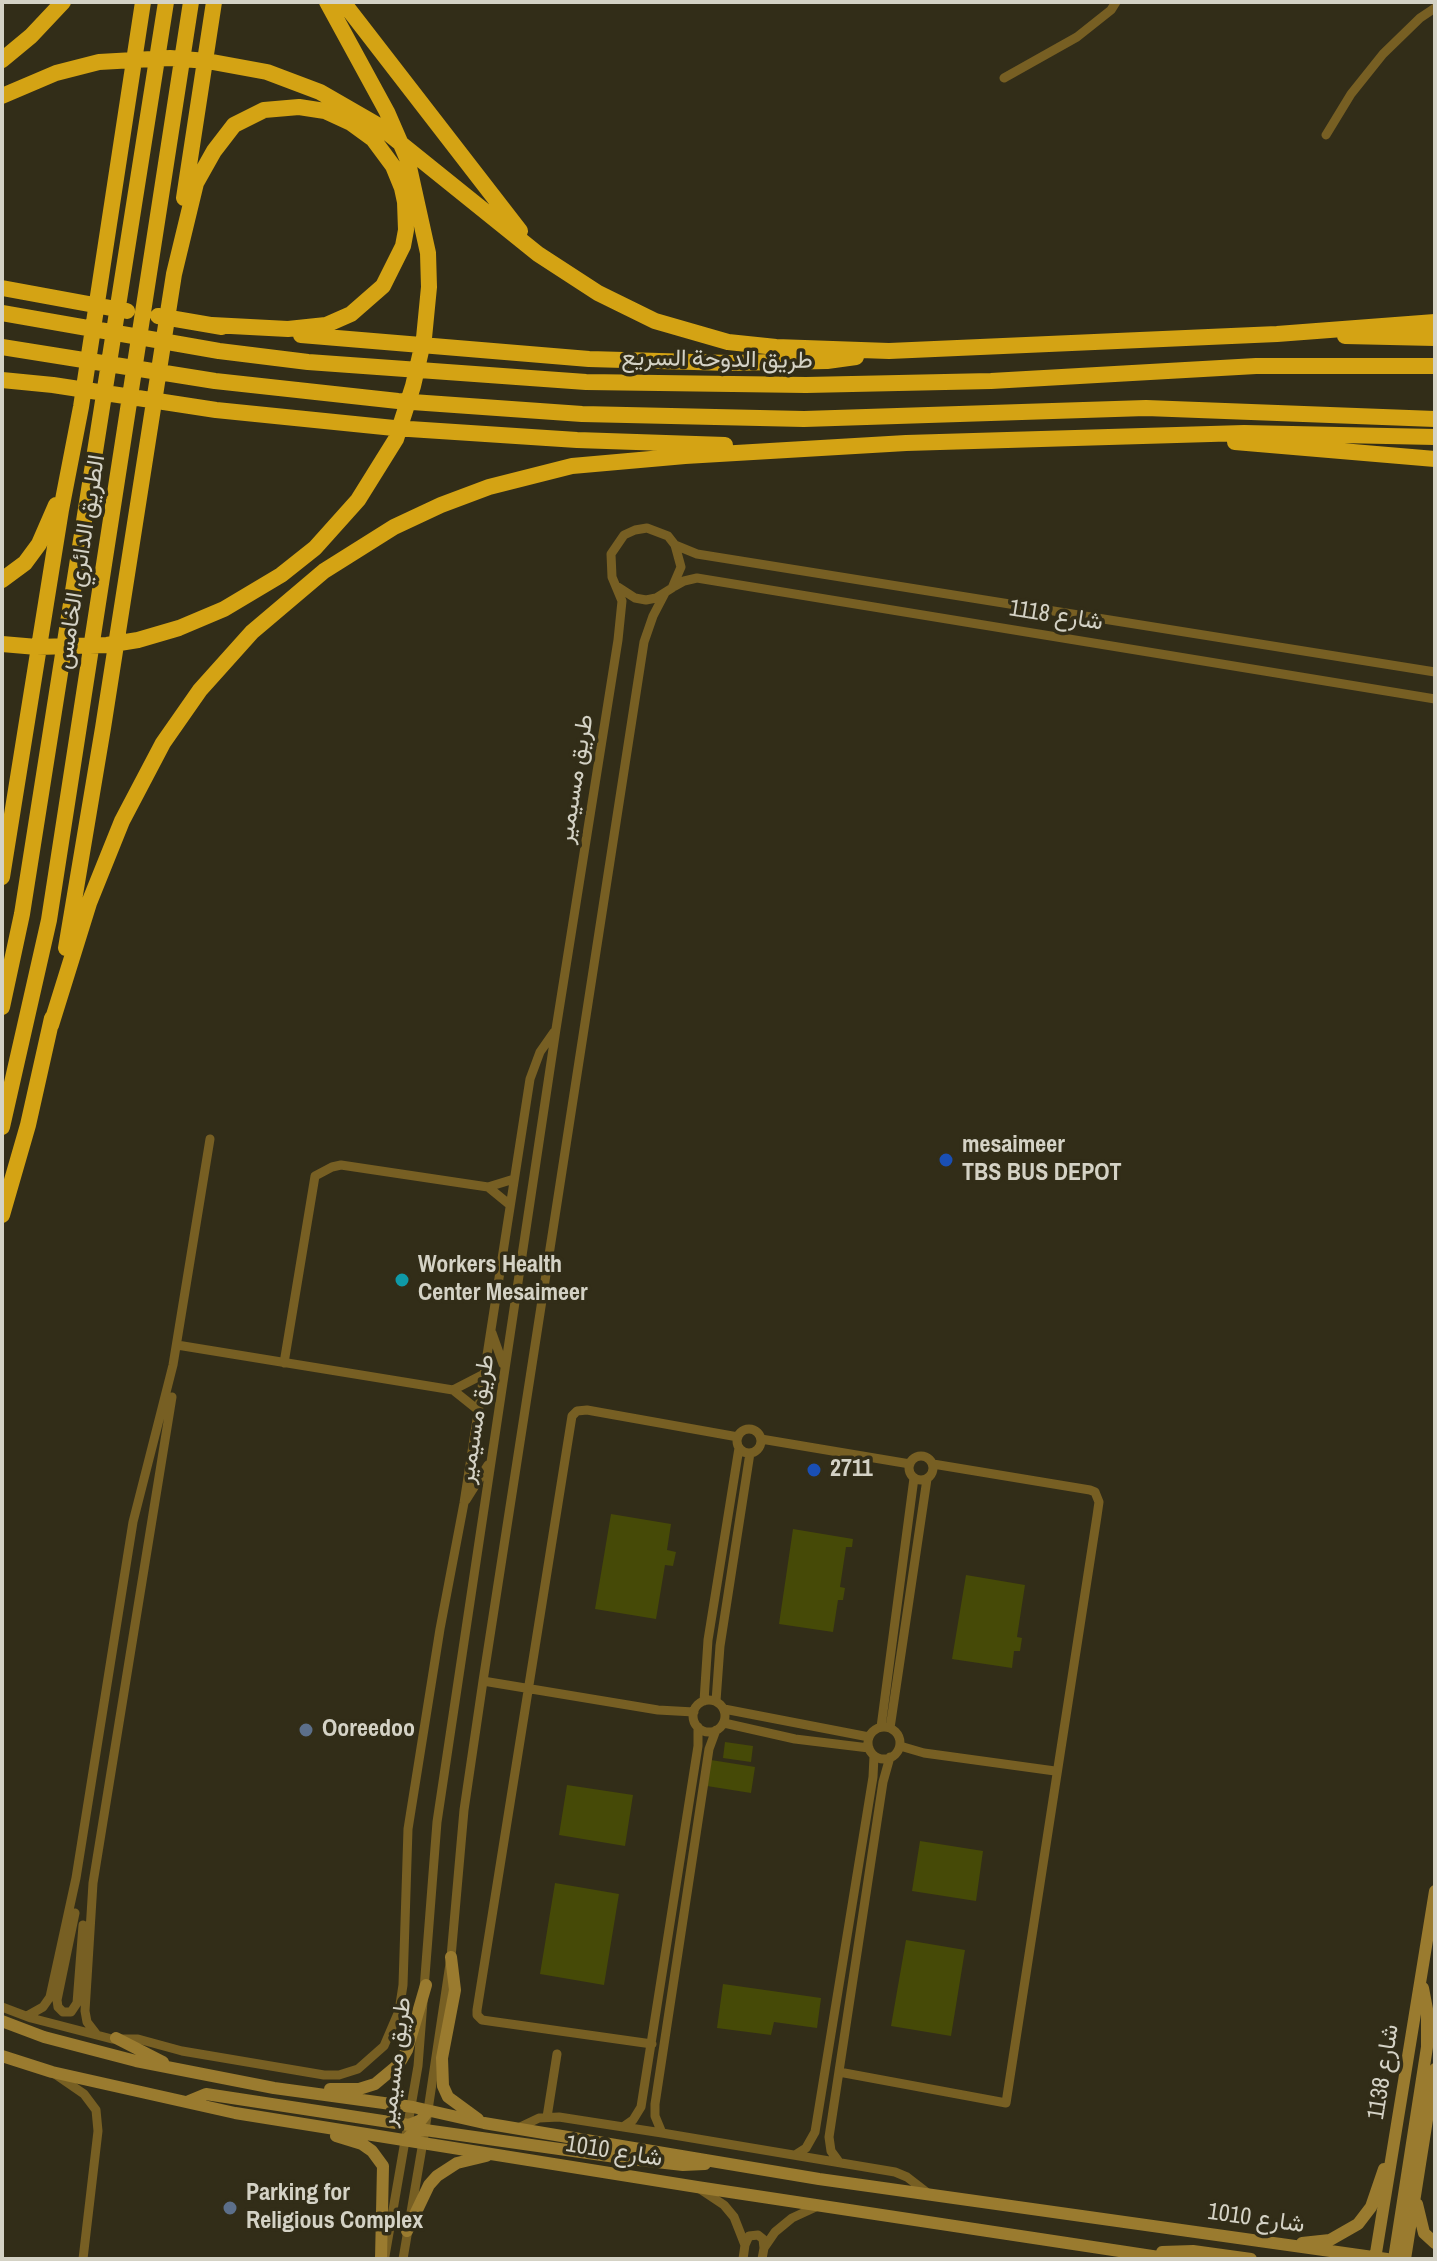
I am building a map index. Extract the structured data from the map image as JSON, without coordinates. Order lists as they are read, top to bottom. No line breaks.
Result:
{"streets":{"highway":["طريق الدوحة السريع","الطريق الدائري الخامس"],"street":["شارع 1118","طريق مسيمير","شارع 1138","شارع 1010"]},"crossings":[["شارع 1118","طريق مسيمير"],["طريق مسيمير","شارع 1010"],["شارع 1138","شارع 1010"]],"places":["mesaimeer TBS BUS DEPOT","Workers Health Center Mesaimeer","2711","Ooreedoo","Parking for Religious Complex"]}
